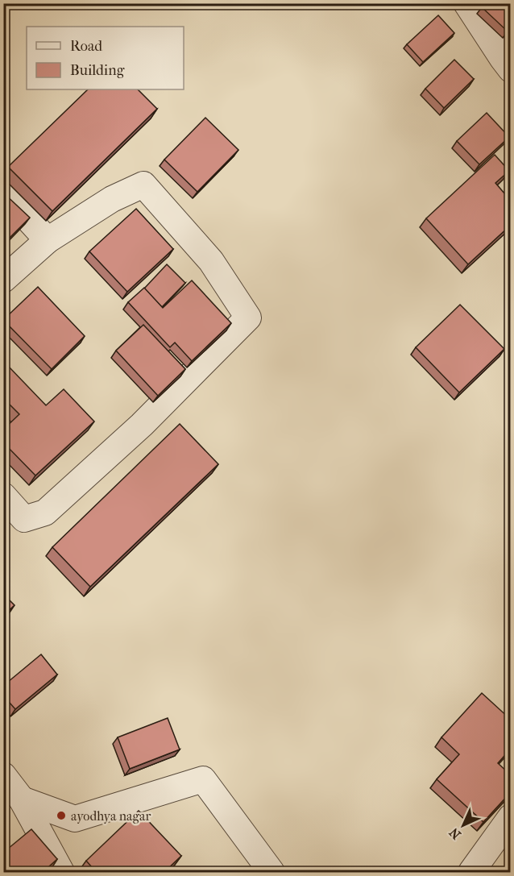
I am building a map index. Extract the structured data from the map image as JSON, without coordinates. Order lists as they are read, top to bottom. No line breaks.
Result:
{"places":["ayodhya nagar"],"legend":["Road","Building"],"north":"bottom left"}
